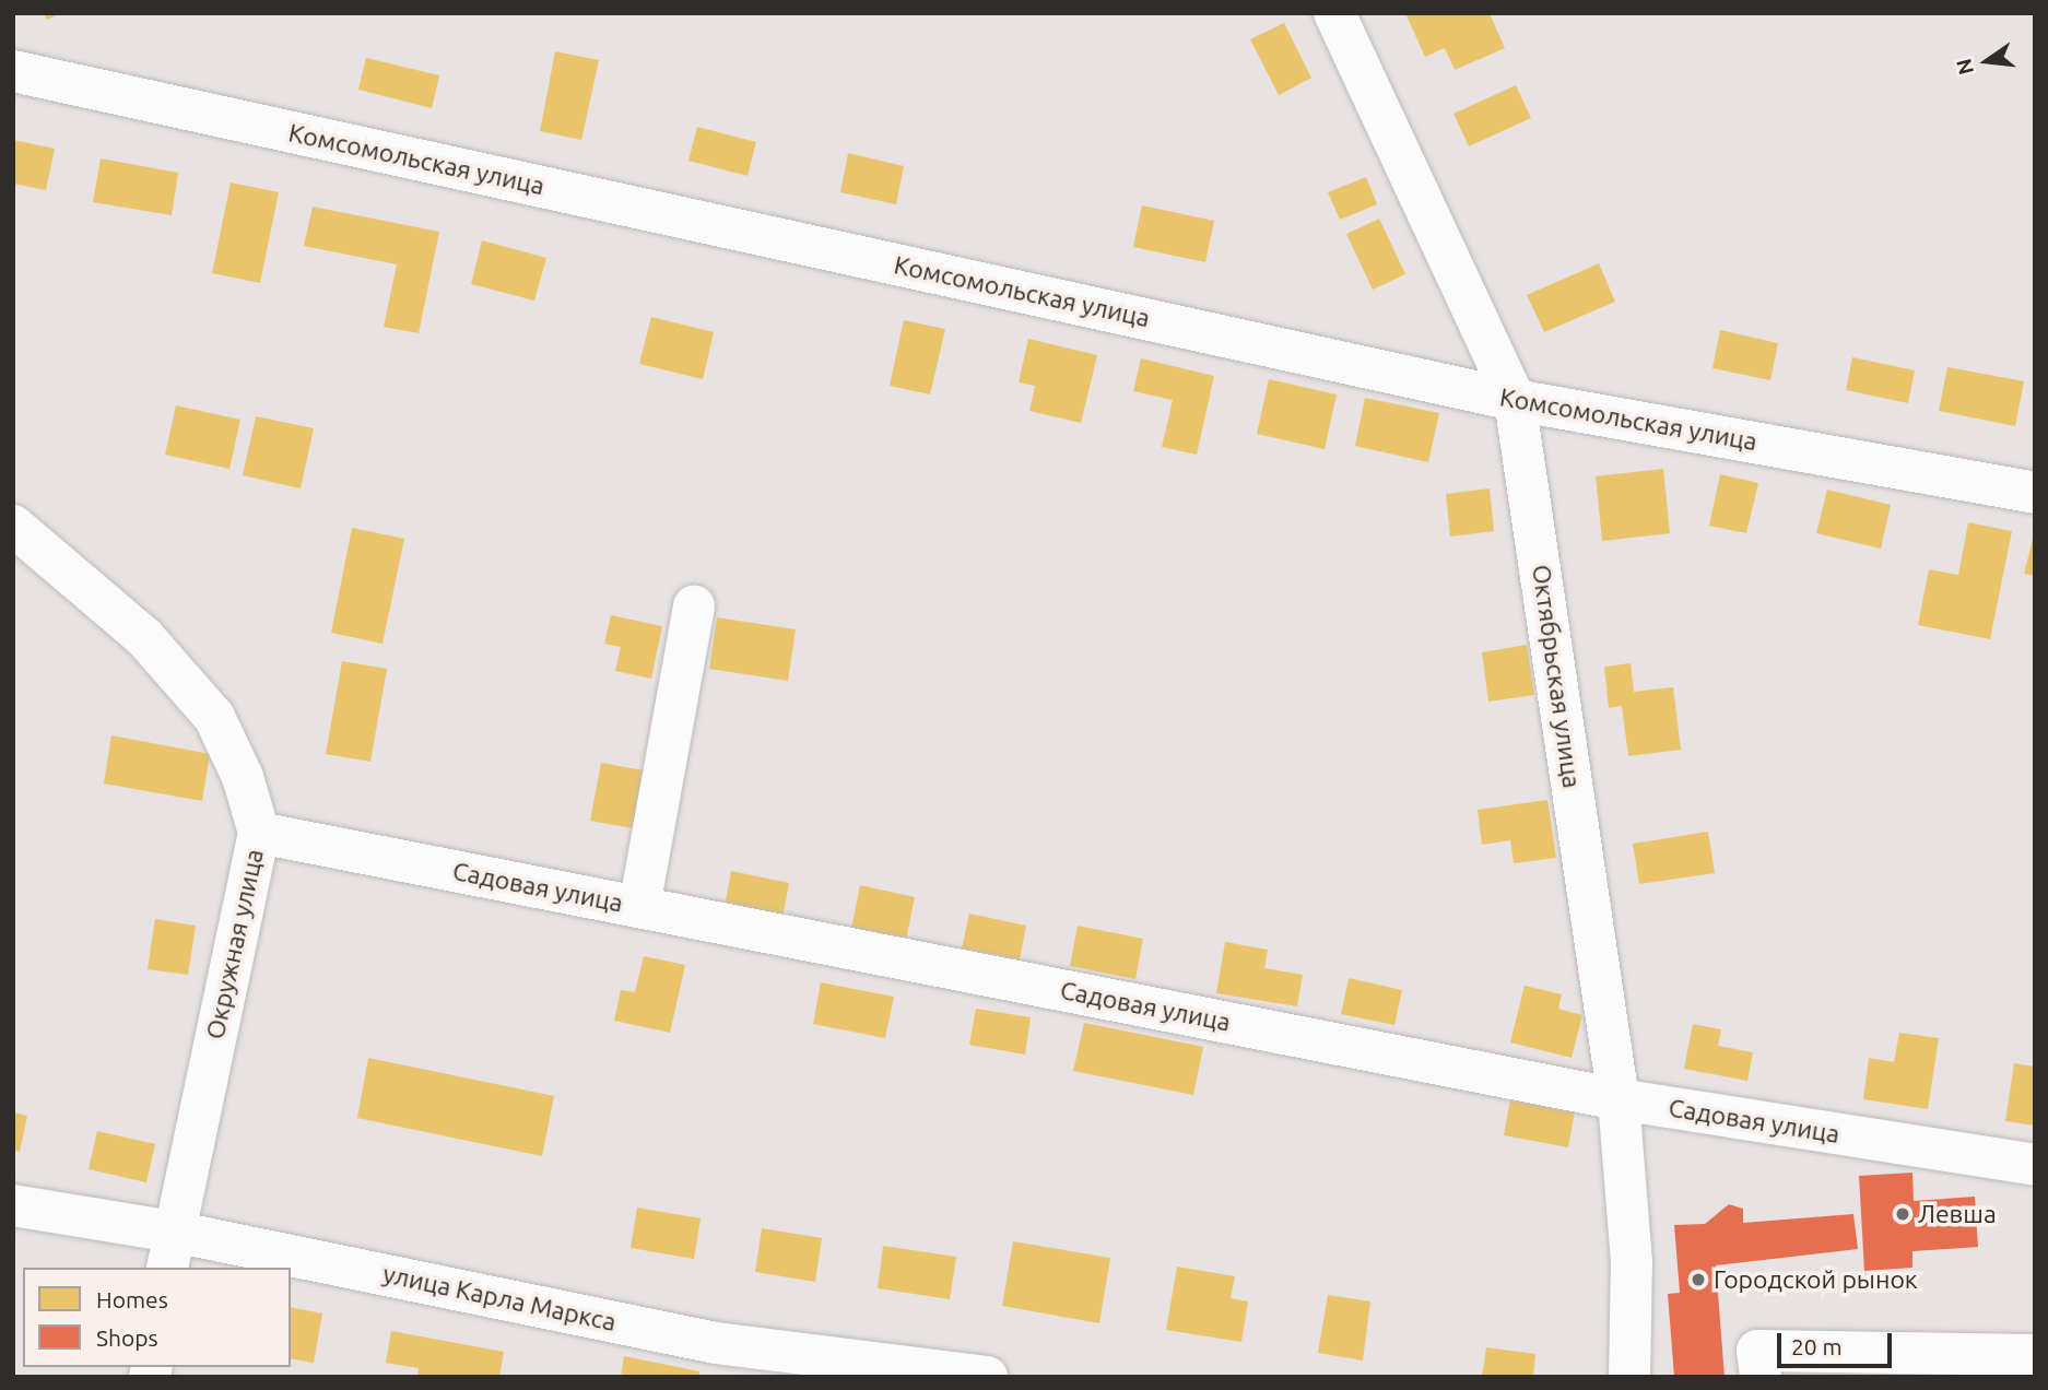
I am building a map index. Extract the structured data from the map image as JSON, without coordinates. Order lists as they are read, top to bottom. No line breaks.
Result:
{"streets":{"street":["Комсомольская улица","Октябрьская улица","Садовая улица","Окружная улица","улица Карла Маркса"]},"crossings":[["Комсомольская улица","Октябрьская улица"],["Октябрьская улица","Садовая улица"],["Садовая улица","Окружная улица"],["Окружная улица","улица Карла Маркса"]],"places":["Левша","Городской рынок"],"legend":["Homes","Shops"],"scale_bar":"20 m","north":"left"}
